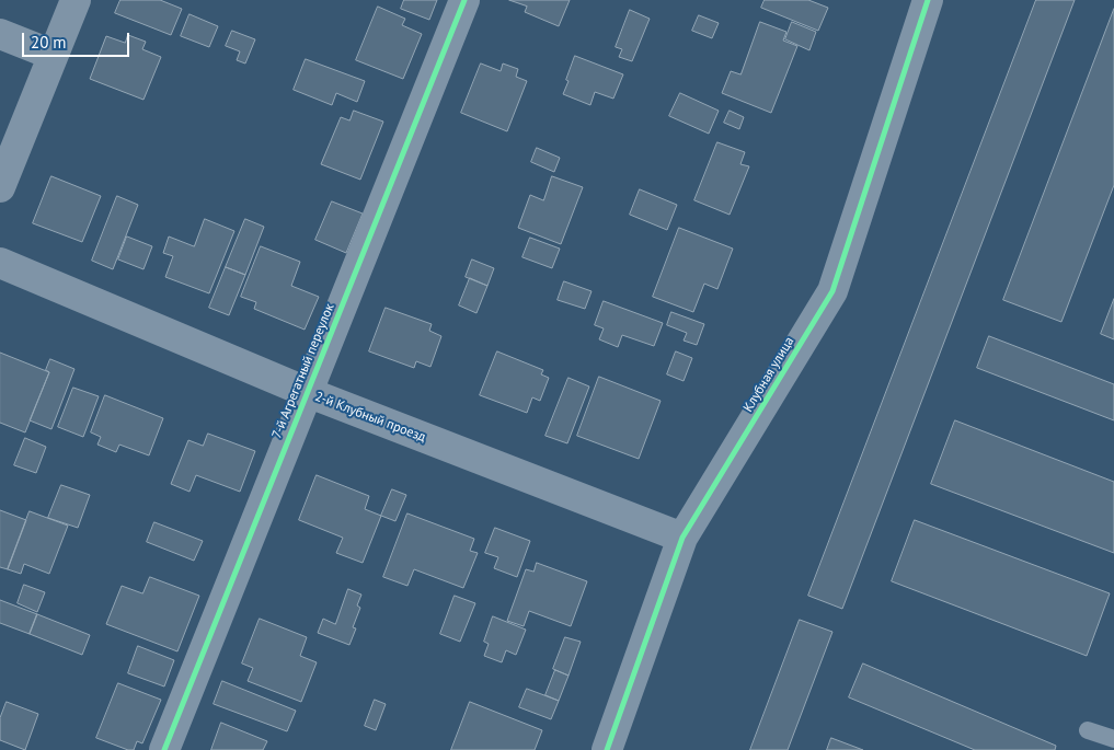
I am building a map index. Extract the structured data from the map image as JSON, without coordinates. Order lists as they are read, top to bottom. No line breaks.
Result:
{"streets":{"street":["7-й Агрегатный переулок","Клубная улица","2-й Клубный проезд"]},"crossings":[["7-й Агрегатный переулок","2-й Клубный проезд"],["Клубная улица","2-й Клубный проезд"]],"scale_bar":"20 m"}
